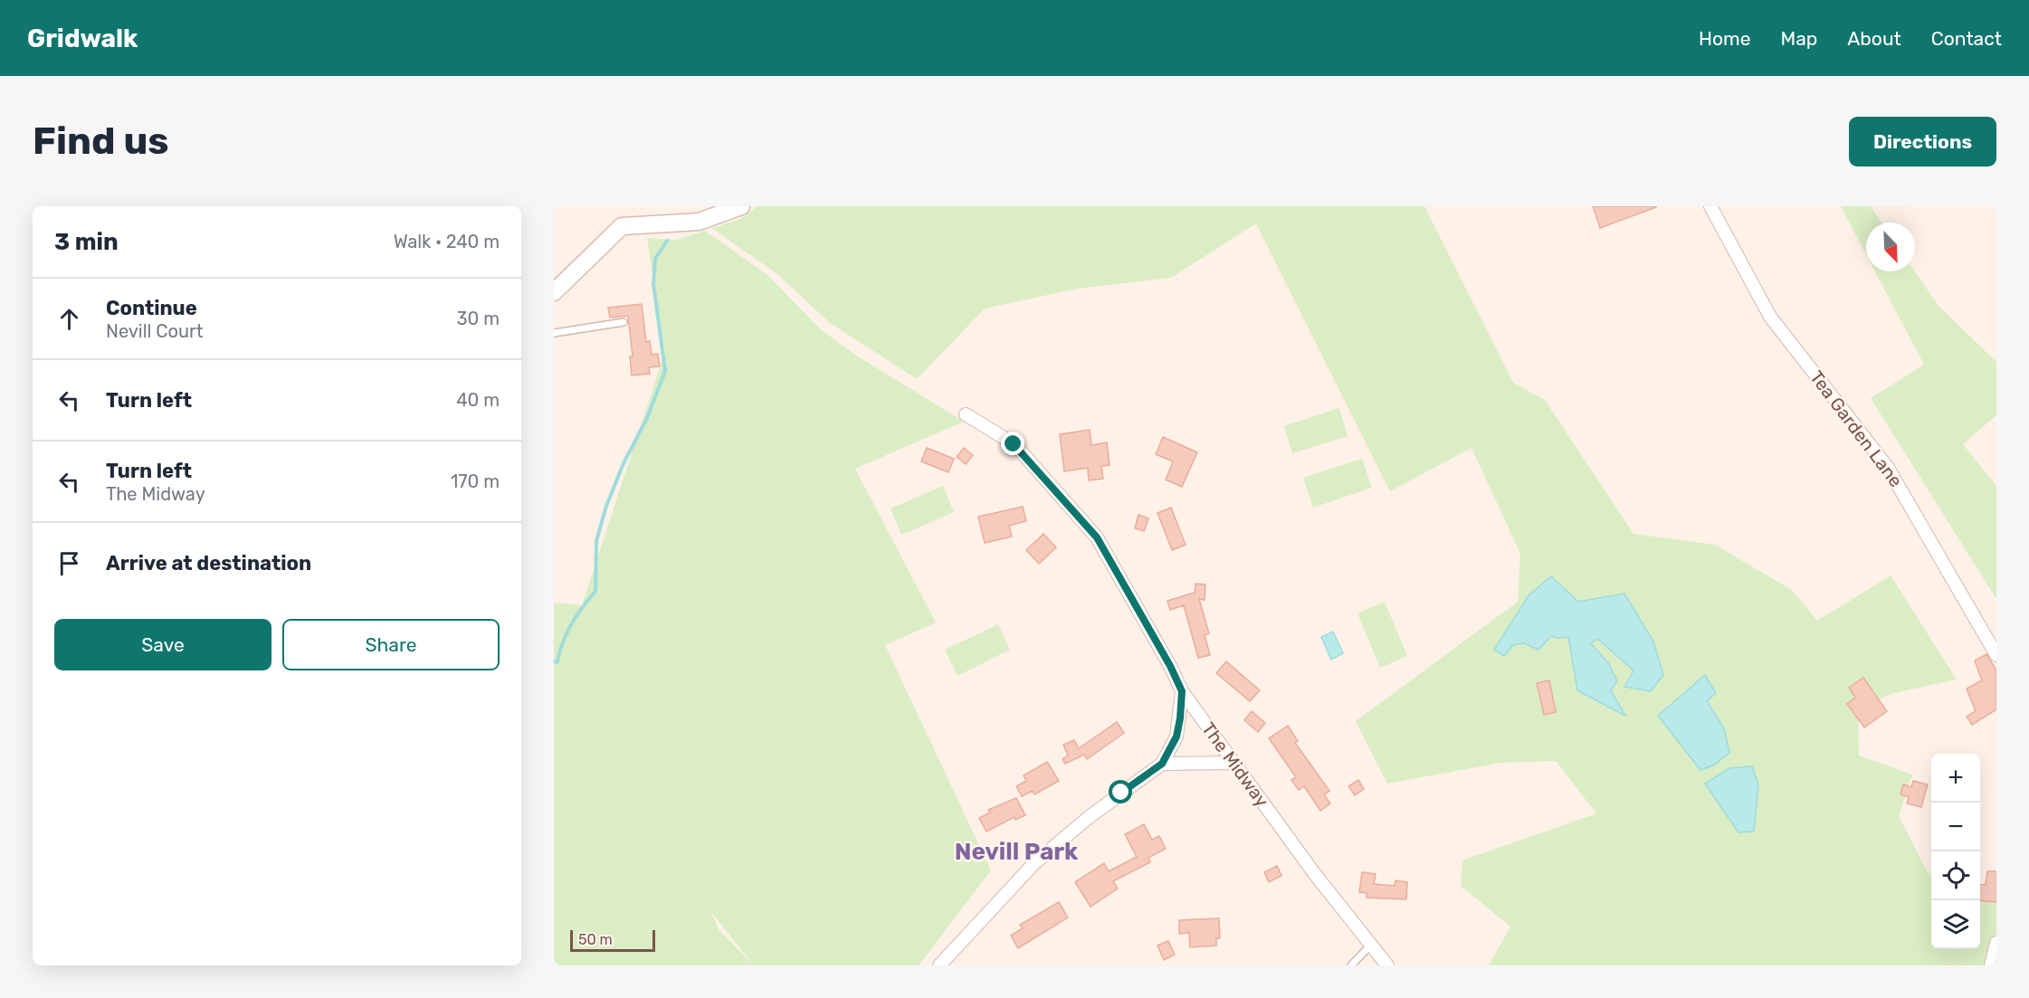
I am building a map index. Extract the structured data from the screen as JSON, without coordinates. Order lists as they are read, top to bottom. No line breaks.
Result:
{"streets":{"street":["Tea Garden Lane","The Midway"]},"districts":["Nevill Park"],"scale_bar":"50 m","north":"bottom right","page":{"header":"Gridwalk","nav":["Home","Map","About","Contact"],"buttons":["Directions",["Save","Share"]],"title":"Find us","heading":["3 min","Walk · 240 m"],"list":[["Continue","Nevill Court","30 m"],["Turn left","40 m"],["Turn left","The Midway","170 m"],"Arrive at destination"],"map_buttons":["+","−"],"scale":"50 m"}}
